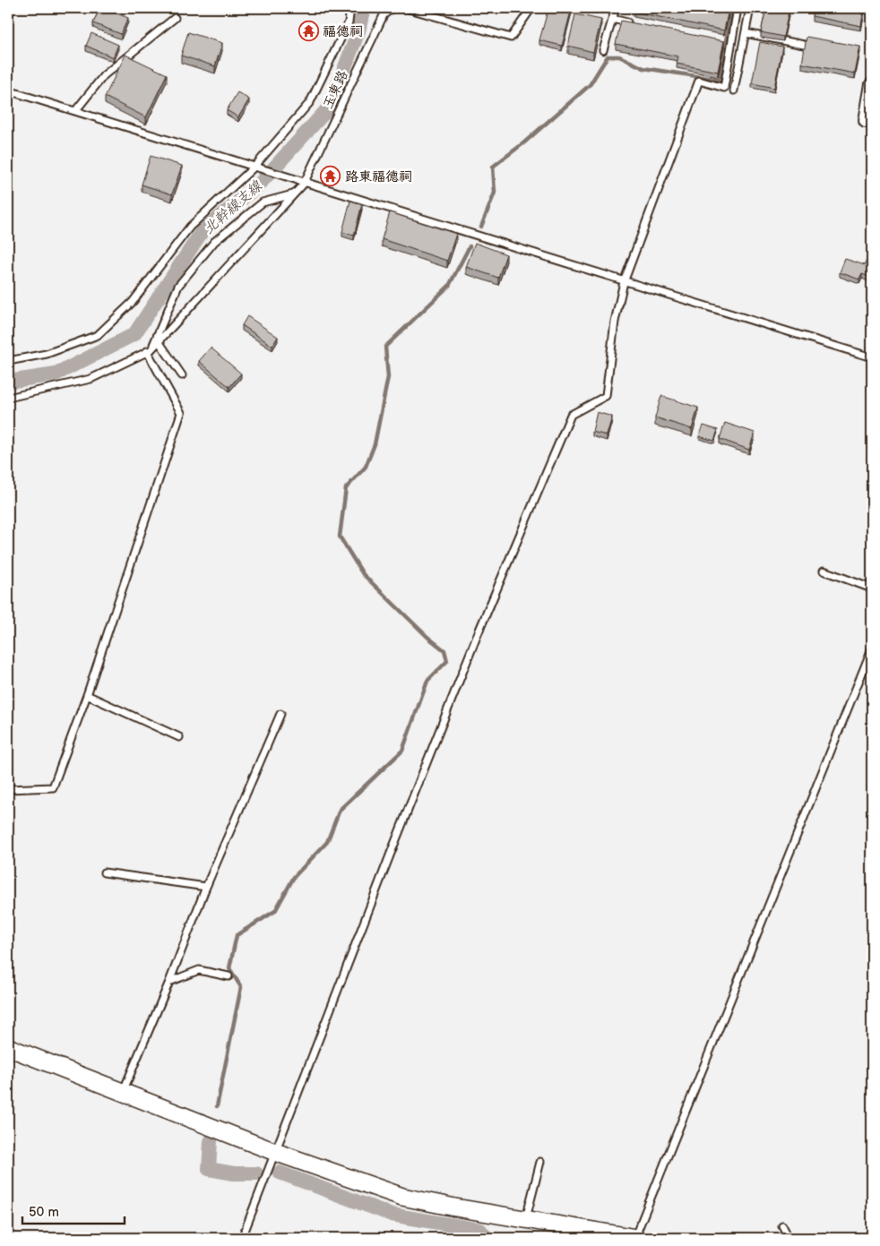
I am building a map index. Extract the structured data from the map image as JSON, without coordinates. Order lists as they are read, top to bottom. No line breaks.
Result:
{"streets":{"lane":["玉東路"]},"water":["北幹線支線"],"places":{"temple":["福德祠","路東福德祠"]},"scale_bar":"50 m"}
